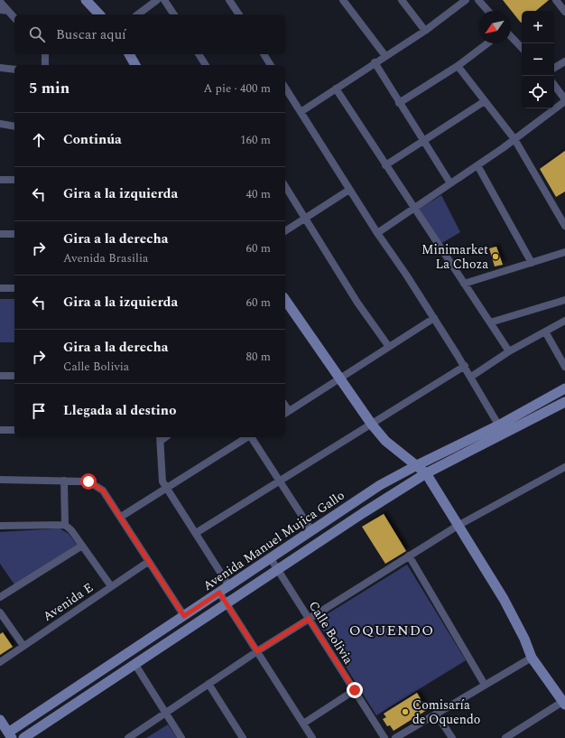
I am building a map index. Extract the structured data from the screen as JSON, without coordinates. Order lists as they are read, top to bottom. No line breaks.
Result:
{"streets":{"street":["Avenida Manuel Mujica Gallo","Avenida E","Calle Bolivia"]},"crossings":[["Avenida Manuel Mujica Gallo","Calle Bolivia"]],"districts":["OQUENDO"],"places":["Minimarket La Choza","Comisaría de Oquendo"],"north":"bottom left","page":{"map_buttons":["+","−"],"search":"Buscar aquí","heading":["5 min","A pie · 400 m"],"list":[["Continúa","160 m"],["Gira a la izquierda","40 m"],["Gira a la derecha","Avenida Brasilia","60 m"],["Gira a la izquierda","60 m"],["Gira a la derecha","Calle Bolivia","80 m"],"Llegada al destino"]}}
